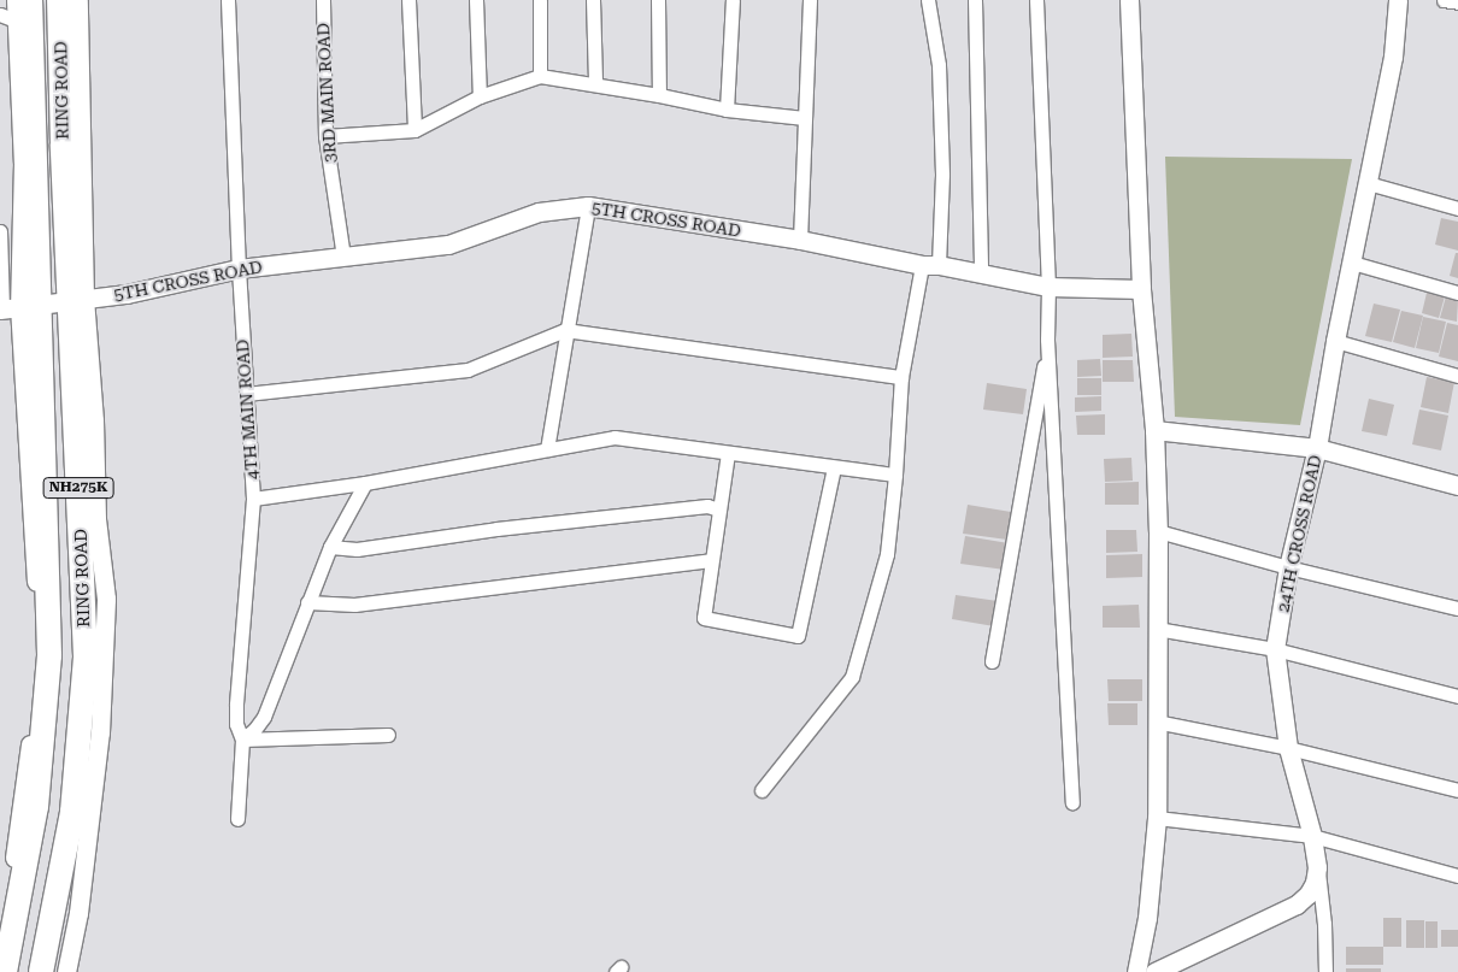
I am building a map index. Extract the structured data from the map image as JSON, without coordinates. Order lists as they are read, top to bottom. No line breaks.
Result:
{"streets":{"highway":["RING ROAD","NH275K"],"street":["3RD MAIN ROAD","5TH CROSS ROAD","4TH MAIN ROAD","24TH CROSS ROAD"]},"crossings":[["RING ROAD","5TH CROSS ROAD"],["3RD MAIN ROAD","5TH CROSS ROAD"],["5TH CROSS ROAD","4TH MAIN ROAD"]]}
